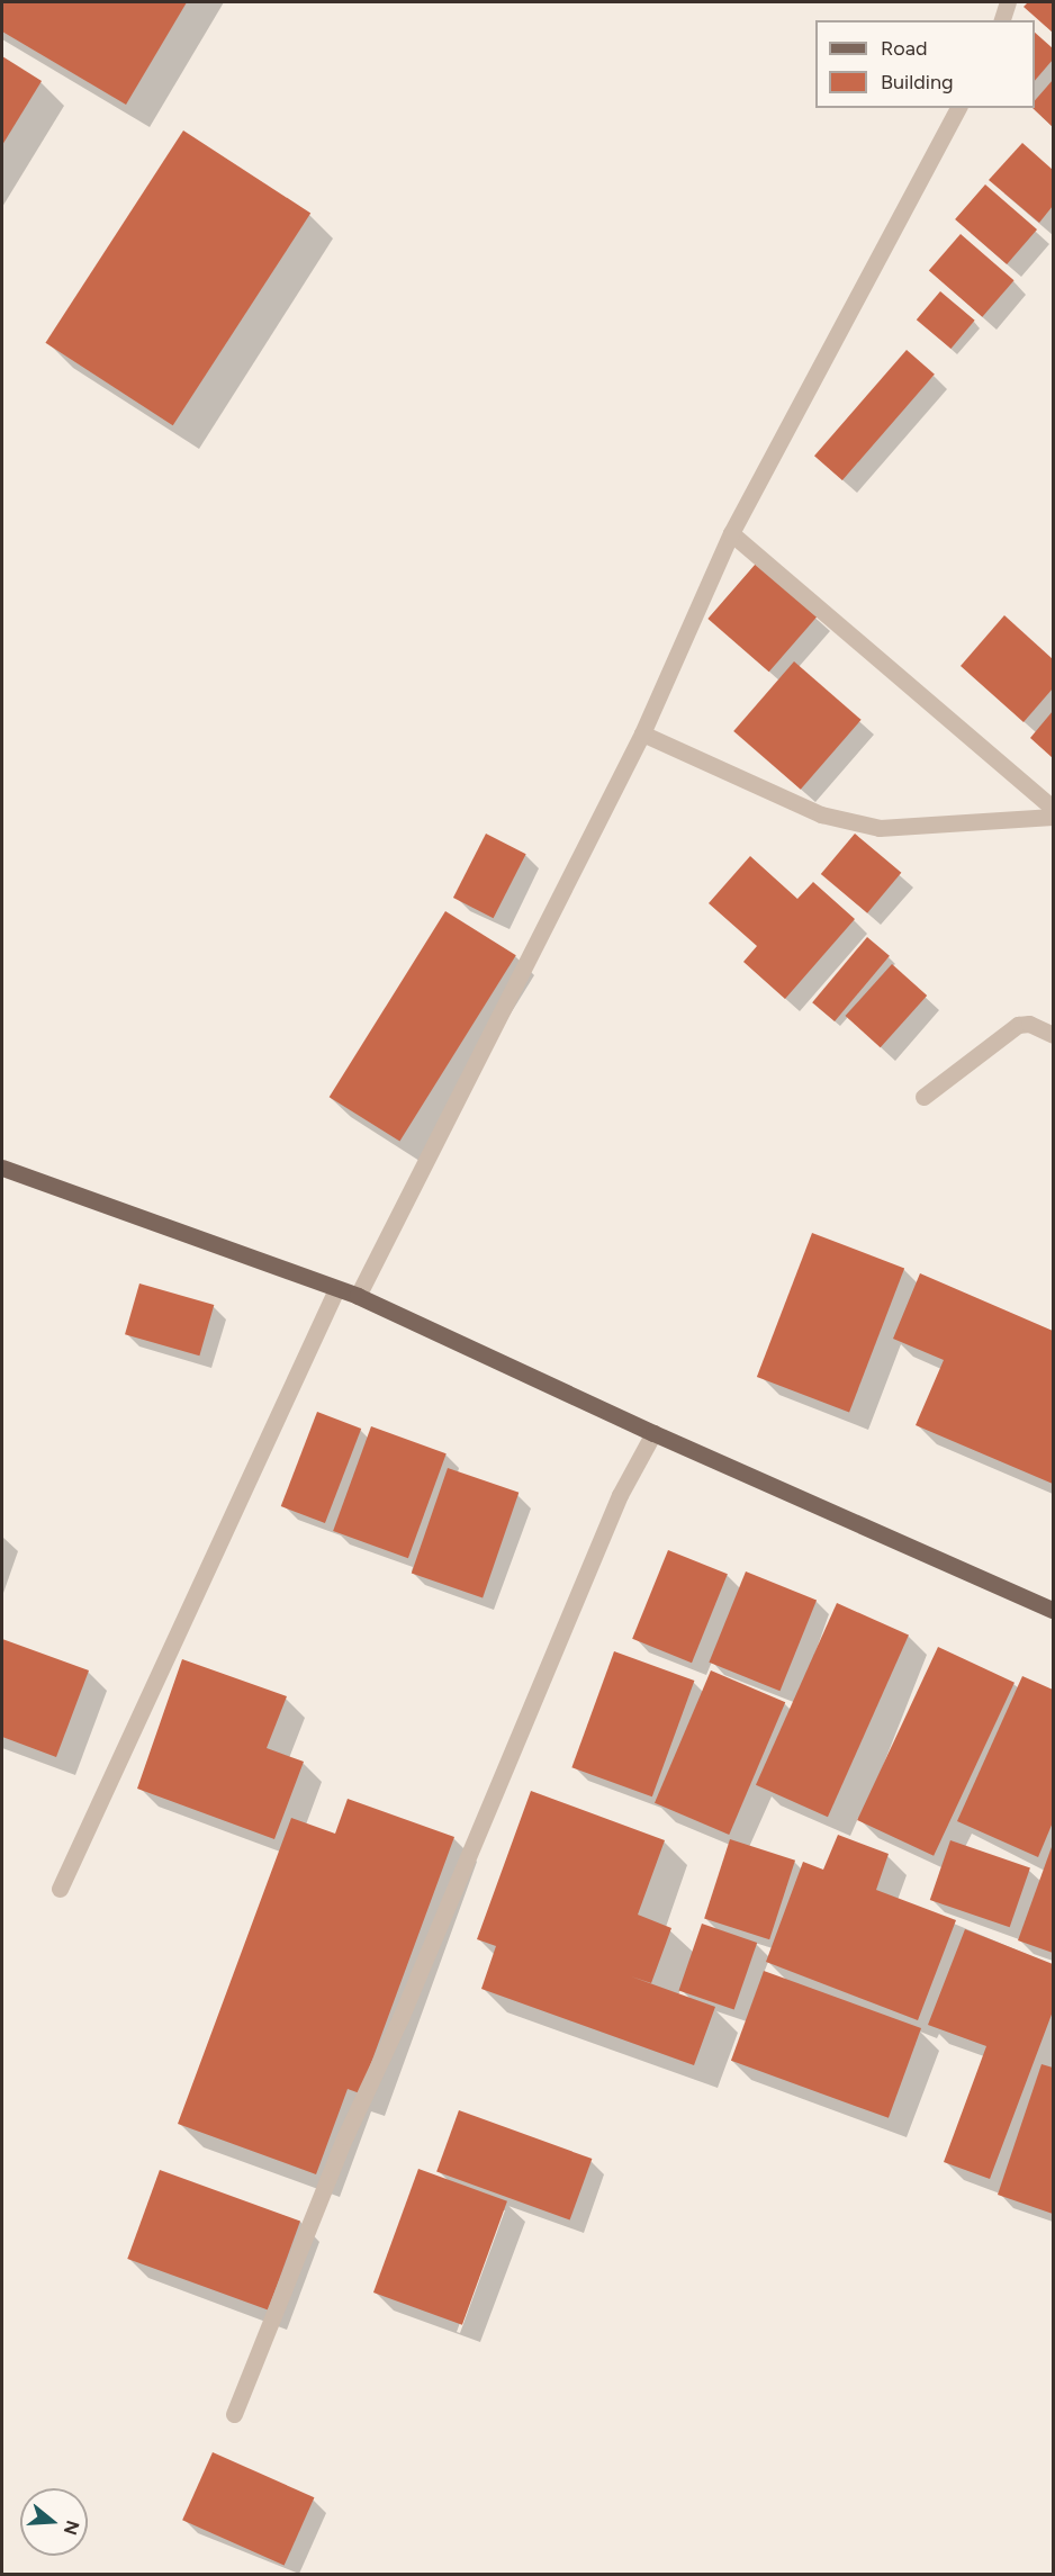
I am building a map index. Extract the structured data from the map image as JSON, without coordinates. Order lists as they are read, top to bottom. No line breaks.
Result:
{"legend":["Road","Building"],"north":"right"}
